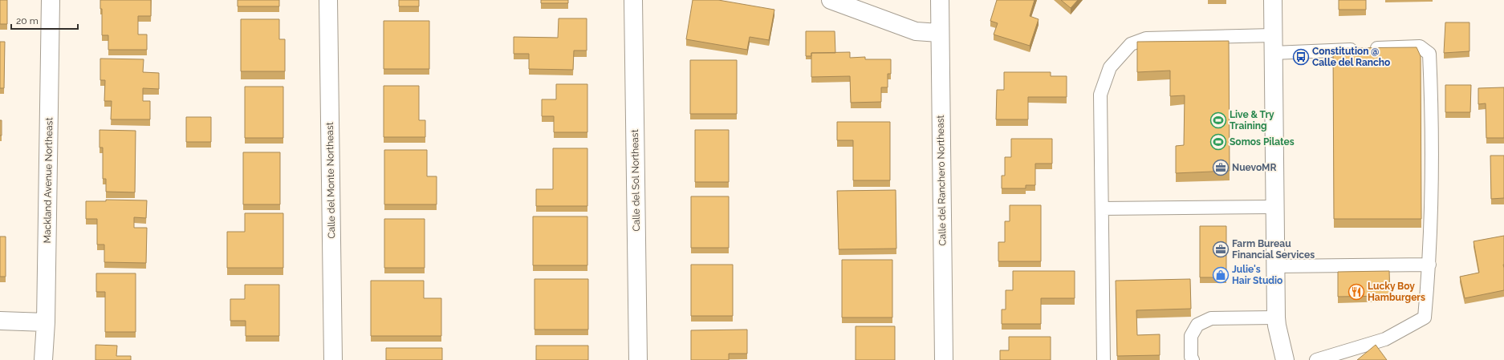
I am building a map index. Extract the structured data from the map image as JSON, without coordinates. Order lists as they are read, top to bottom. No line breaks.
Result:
{"streets":{"street":["Mackland Avenue Northeast","Calle del Monte Northeast","Calle del Sol Northeast","Calle del Ranchero Northeast"]},"places":{"bus stop":["Constitution @ Calle del Rancho"],"sports":["Live & Try Training","Somos Pilates"],"office":["NuevoMR","Farm Bureau Financial Services"],"shop":["Julie's Hair Studio"],"restaurant":["Lucky Boy Hamburgers"]},"scale_bar":"20 m"}
